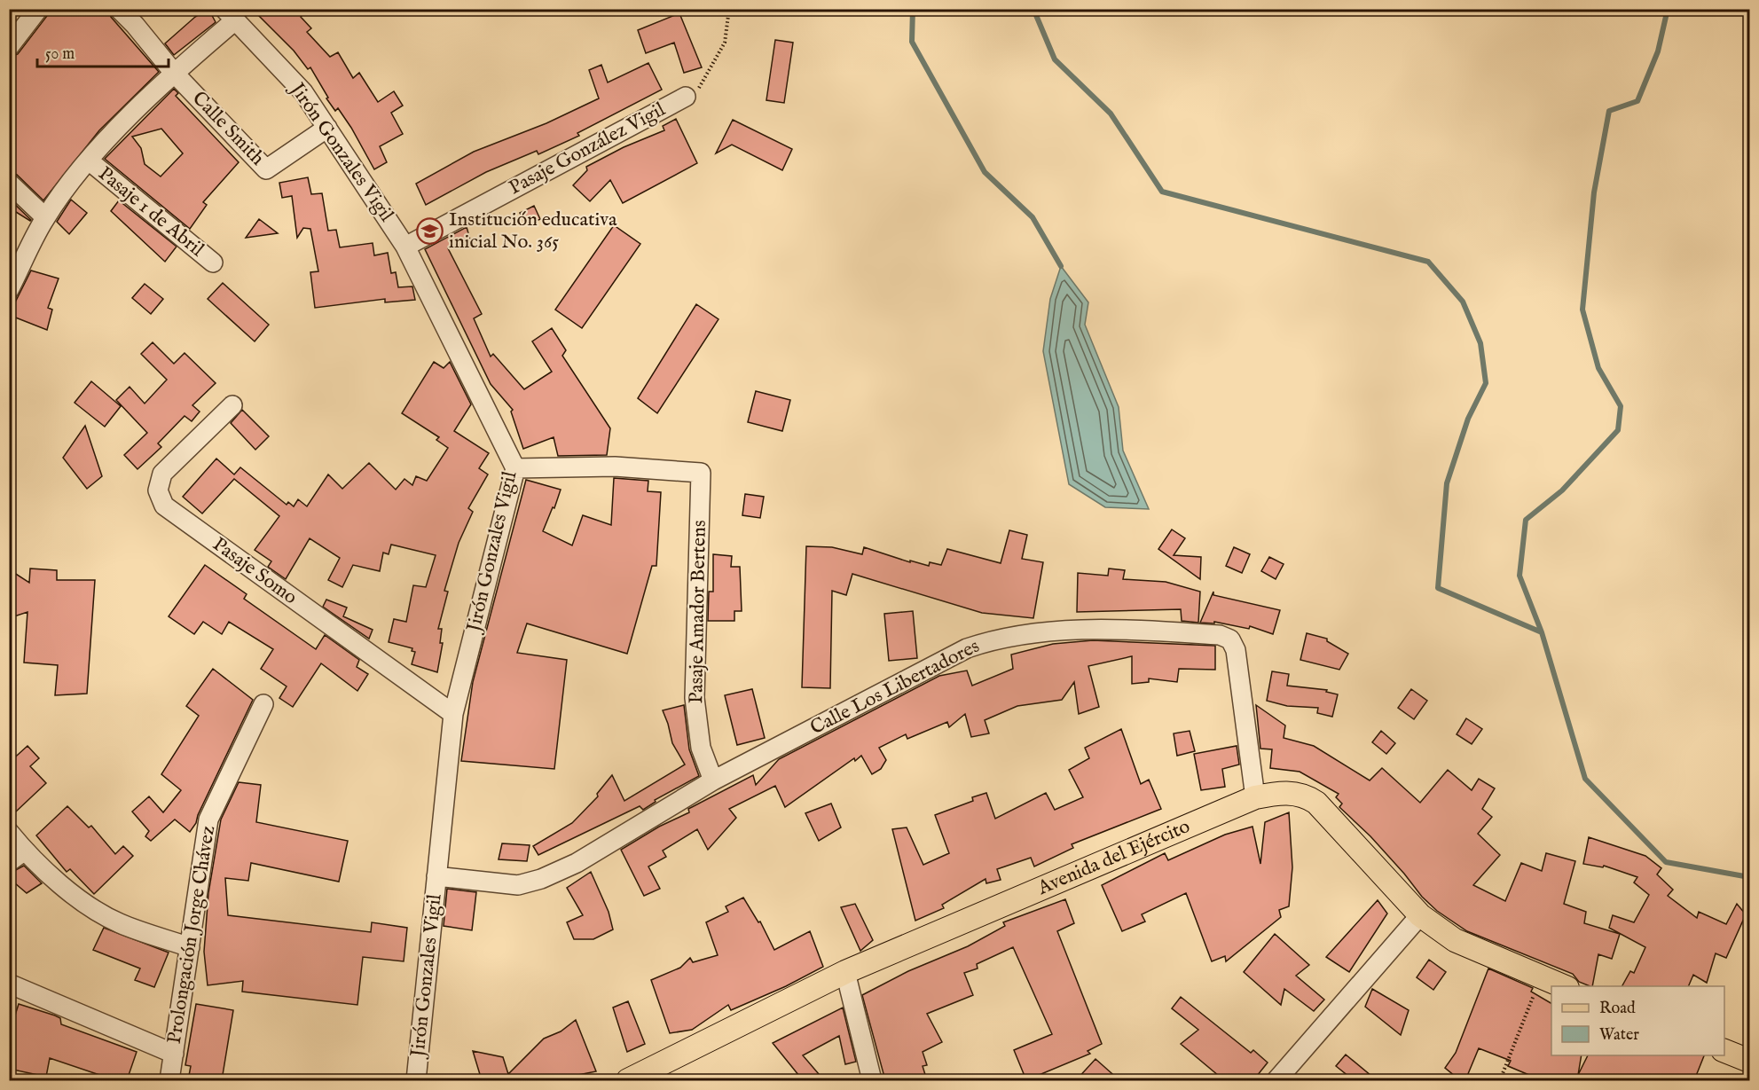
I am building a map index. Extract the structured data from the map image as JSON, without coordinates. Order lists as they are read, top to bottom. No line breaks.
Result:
{"streets":{"main road":["Avenida del Ejército"],"street":["Calle Smith","Pasaje González Vigil","Jirón Gonzales Vigil","Pasaje 1 de Abril","Pasaje Somo","Pasaje Amador Bertens","Calle Los Libertadores","Prolongación Jorge Chávez"]},"crossings":[["Calle Smith","Jirón Gonzales Vigil"],["Pasaje González Vigil","Jirón Gonzales Vigil"],["Jirón Gonzales Vigil","Pasaje Somo"],["Jirón Gonzales Vigil","Pasaje Amador Bertens"],["Jirón Gonzales Vigil","Calle Los Libertadores"],["Pasaje Amador Bertens","Calle Los Libertadores"],["Calle Los Libertadores","Avenida del Ejército"]],"places":{"school or university":["Institución educativa inicial No. 365"]},"legend":["Road","Water"],"scale_bar":"50 m"}
